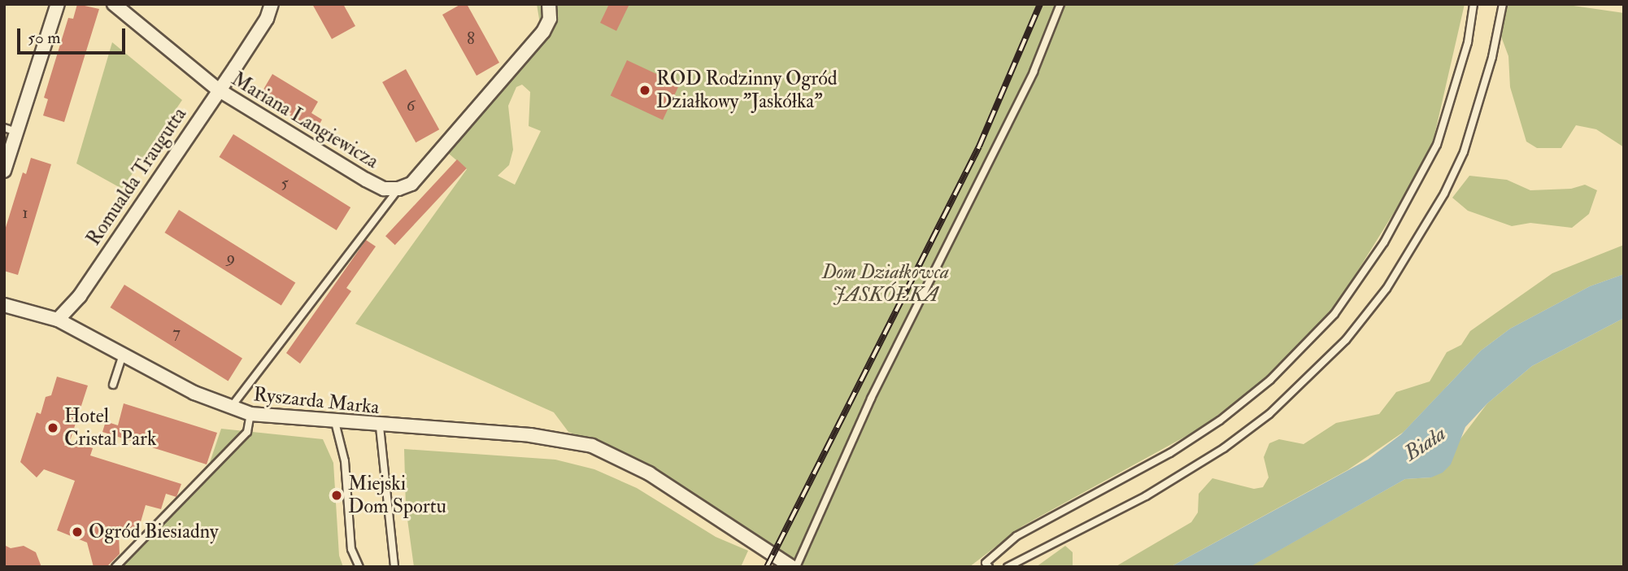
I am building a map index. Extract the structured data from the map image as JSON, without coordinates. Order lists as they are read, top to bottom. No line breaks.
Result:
{"streets":{"street":["Mariana Langiewicza","Romualda Traugutta","Ryszarda Marka"]},"crossings":[["Mariana Langiewicza","Romualda Traugutta"],["Romualda Traugutta","Ryszarda Marka"]],"water":["Biała"],"parks":["Dom Działkowca JASKÓŁKA"],"places":["ROD Rodzinny Ogród Działkowy \"Jaskółka\"","Hotel Cristal Park","Miejski Dom Sportu","Ogród Biesiadny"],"house_numbers":["8","6","5","1","9","7"],"scale_bar":"50 m"}
